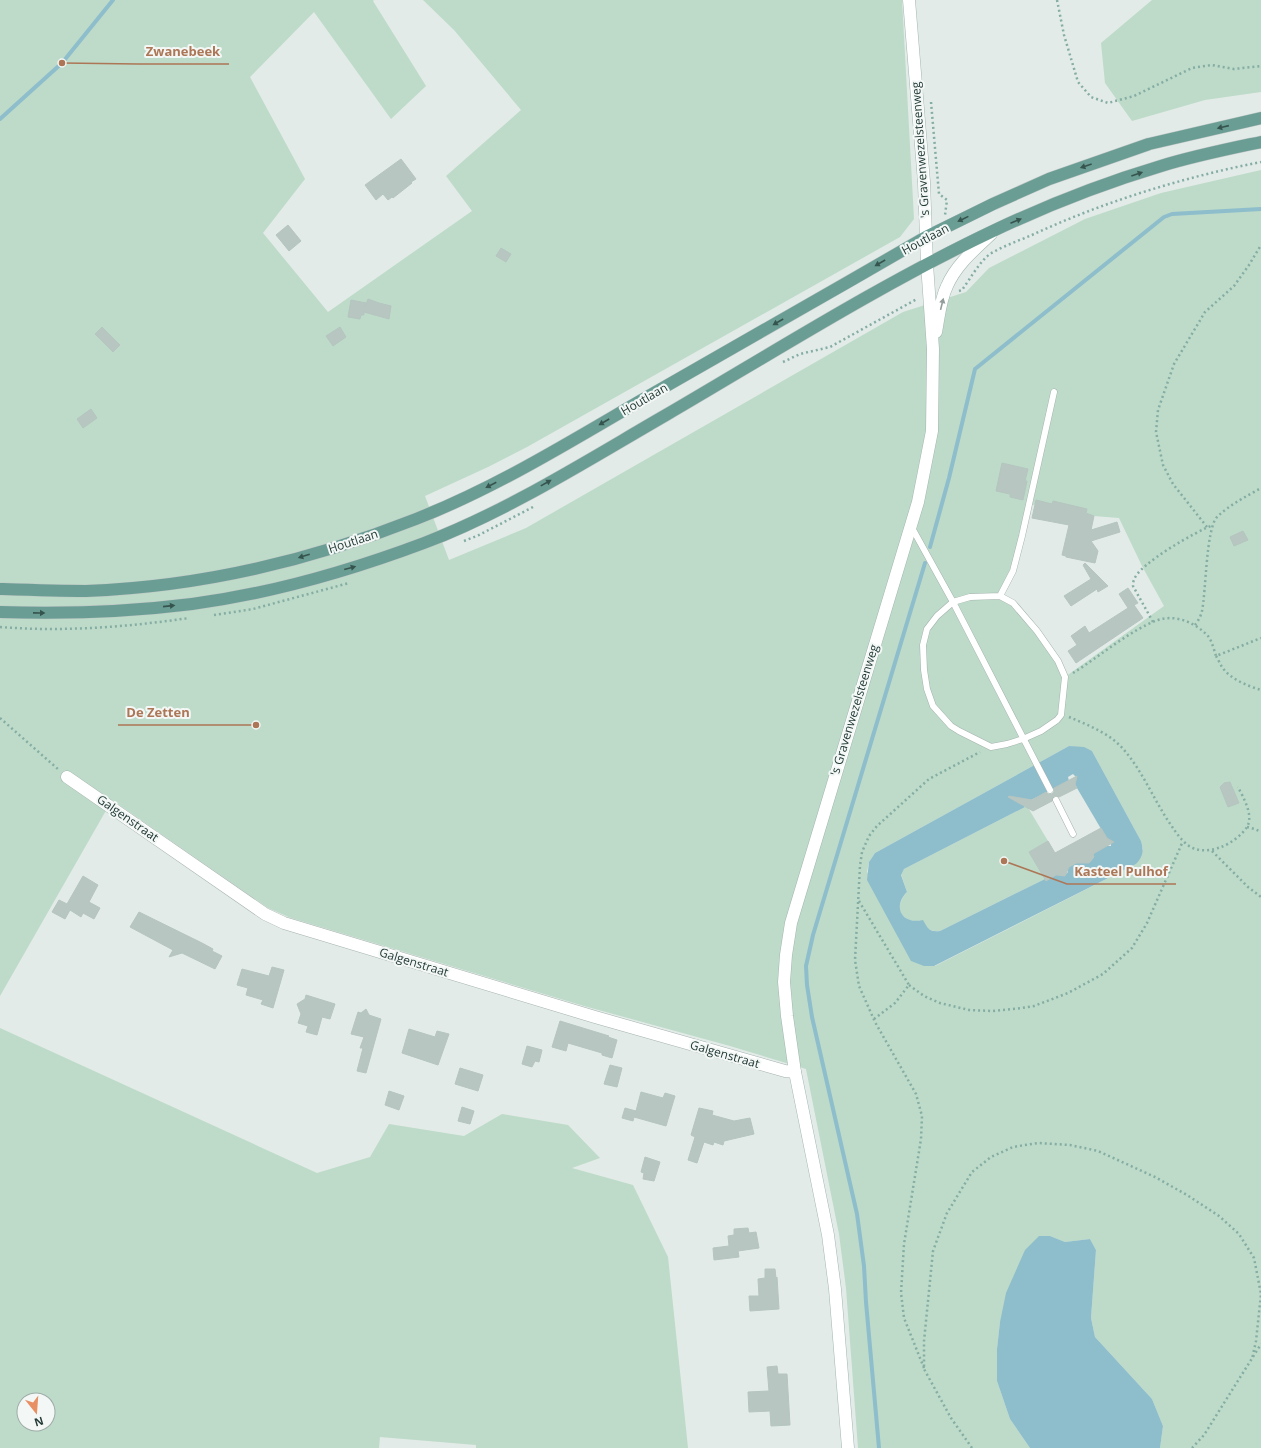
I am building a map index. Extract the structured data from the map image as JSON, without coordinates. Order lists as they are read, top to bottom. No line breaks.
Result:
{"streets":{"main road":["Houtlaan"],"street":["'s Gravenwezelsteenweg","Galgenstraat"]},"crossings":[["'s Gravenwezelsteenweg","Houtlaan"],["'s Gravenwezelsteenweg","Galgenstraat"]],"places":["Zwanebeek","De Zetten","Kasteel Pulhof"],"north":"bottom"}
